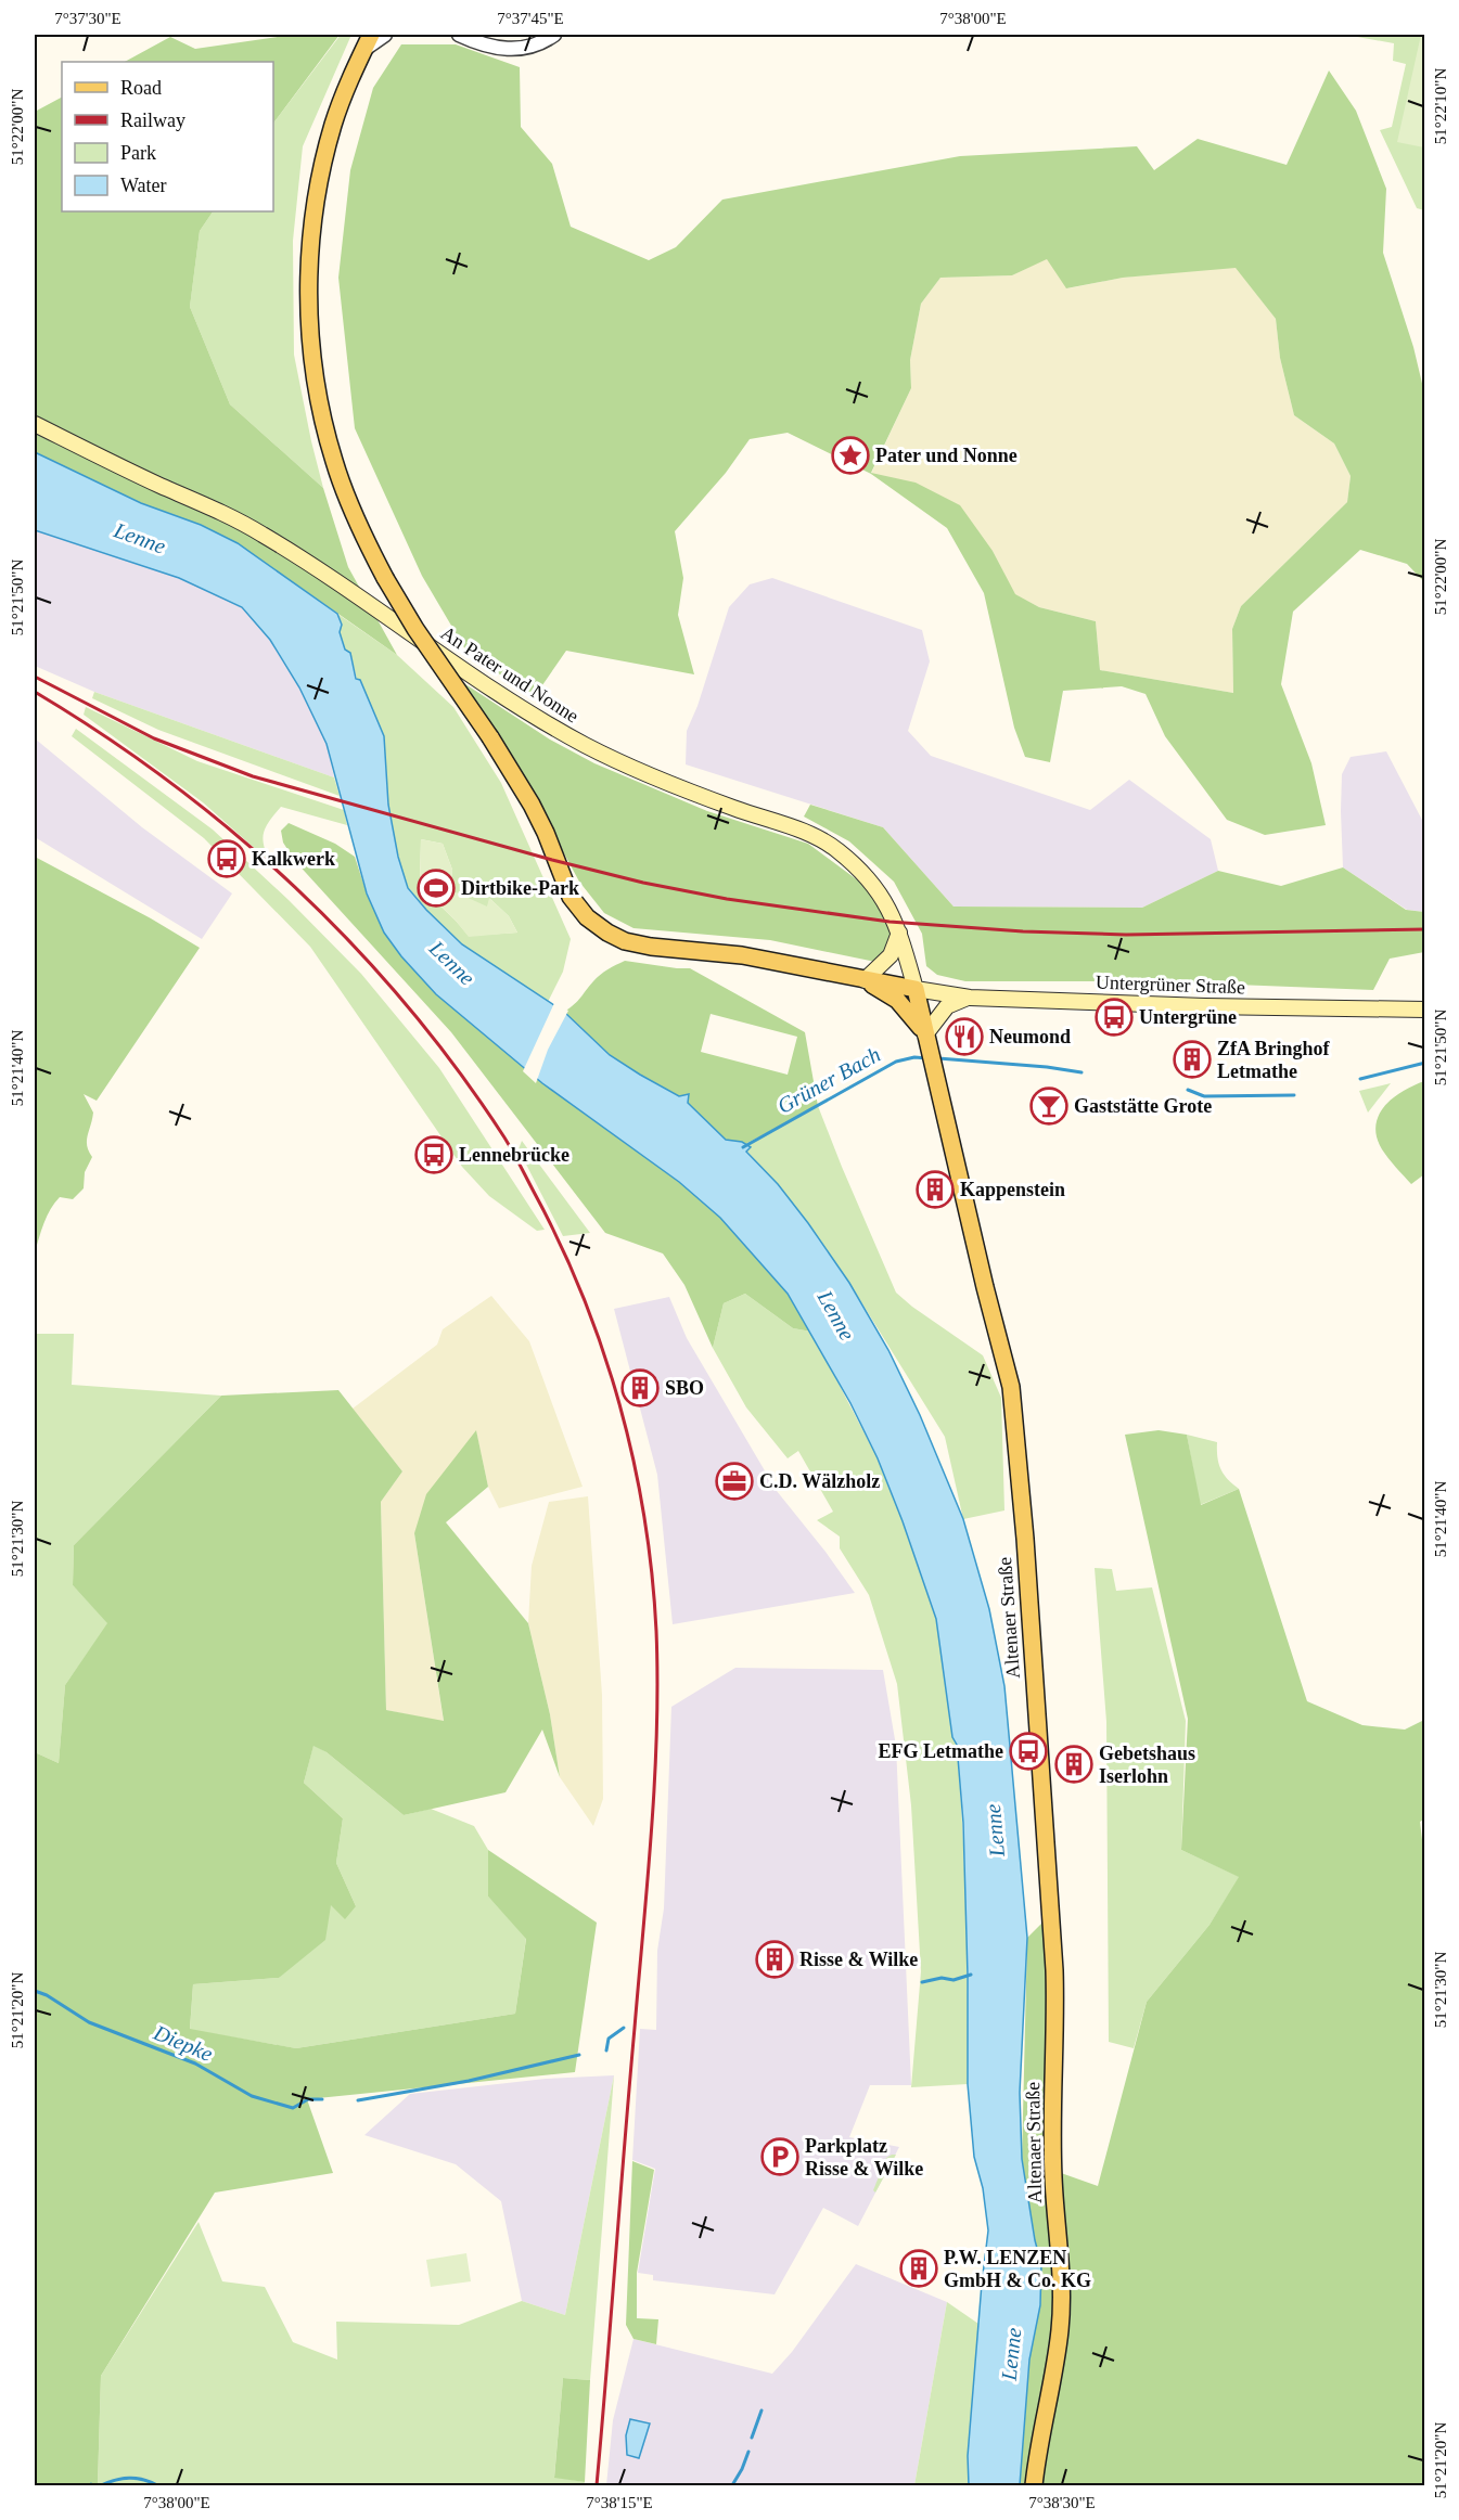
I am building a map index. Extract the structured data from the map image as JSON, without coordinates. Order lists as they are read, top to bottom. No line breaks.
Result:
{"streets":{"main road":["An Pater und Nonne","Untergrüner Straße","Altenaer Straße"]},"crossings":[["An Pater und Nonne","Untergrüner Straße"],["An Pater und Nonne","Altenaer Straße"],["Untergrüner Straße","Altenaer Straße"]],"water":["Lenne","Grüner Bach","Diepke"],"places":{"place":["Pater und Nonne"],"bus stop":["Kalkwerk","Untergrüne","Lennebrücke","EFG Letmathe"],"sports":["Dirtbike-Park"],"restaurant":["Neumond"],"building":["ZfA Bringhof Letmathe","Kappenstein","SBO","Gebetshaus Iserlohn","Risse & Wilke","P.W. LENZEN GmbH & Co. KG"],"bar":["Gaststätte Grote"],"office":["C.D. Wälzholz"],"parking":["Parkplatz Risse & Wilke"]},"legend":["Road","Railway","Park","Water"],"coordinates":["7°37'30\"E","7°37'45\"E","7°38'00\"E","51°22'10\"N","51°22'00\"N","51°21'50\"N","51°21'40\"N","51°21'30\"N","51°21'20\"N","7°38'15\"E","7°38'30\"E"]}
